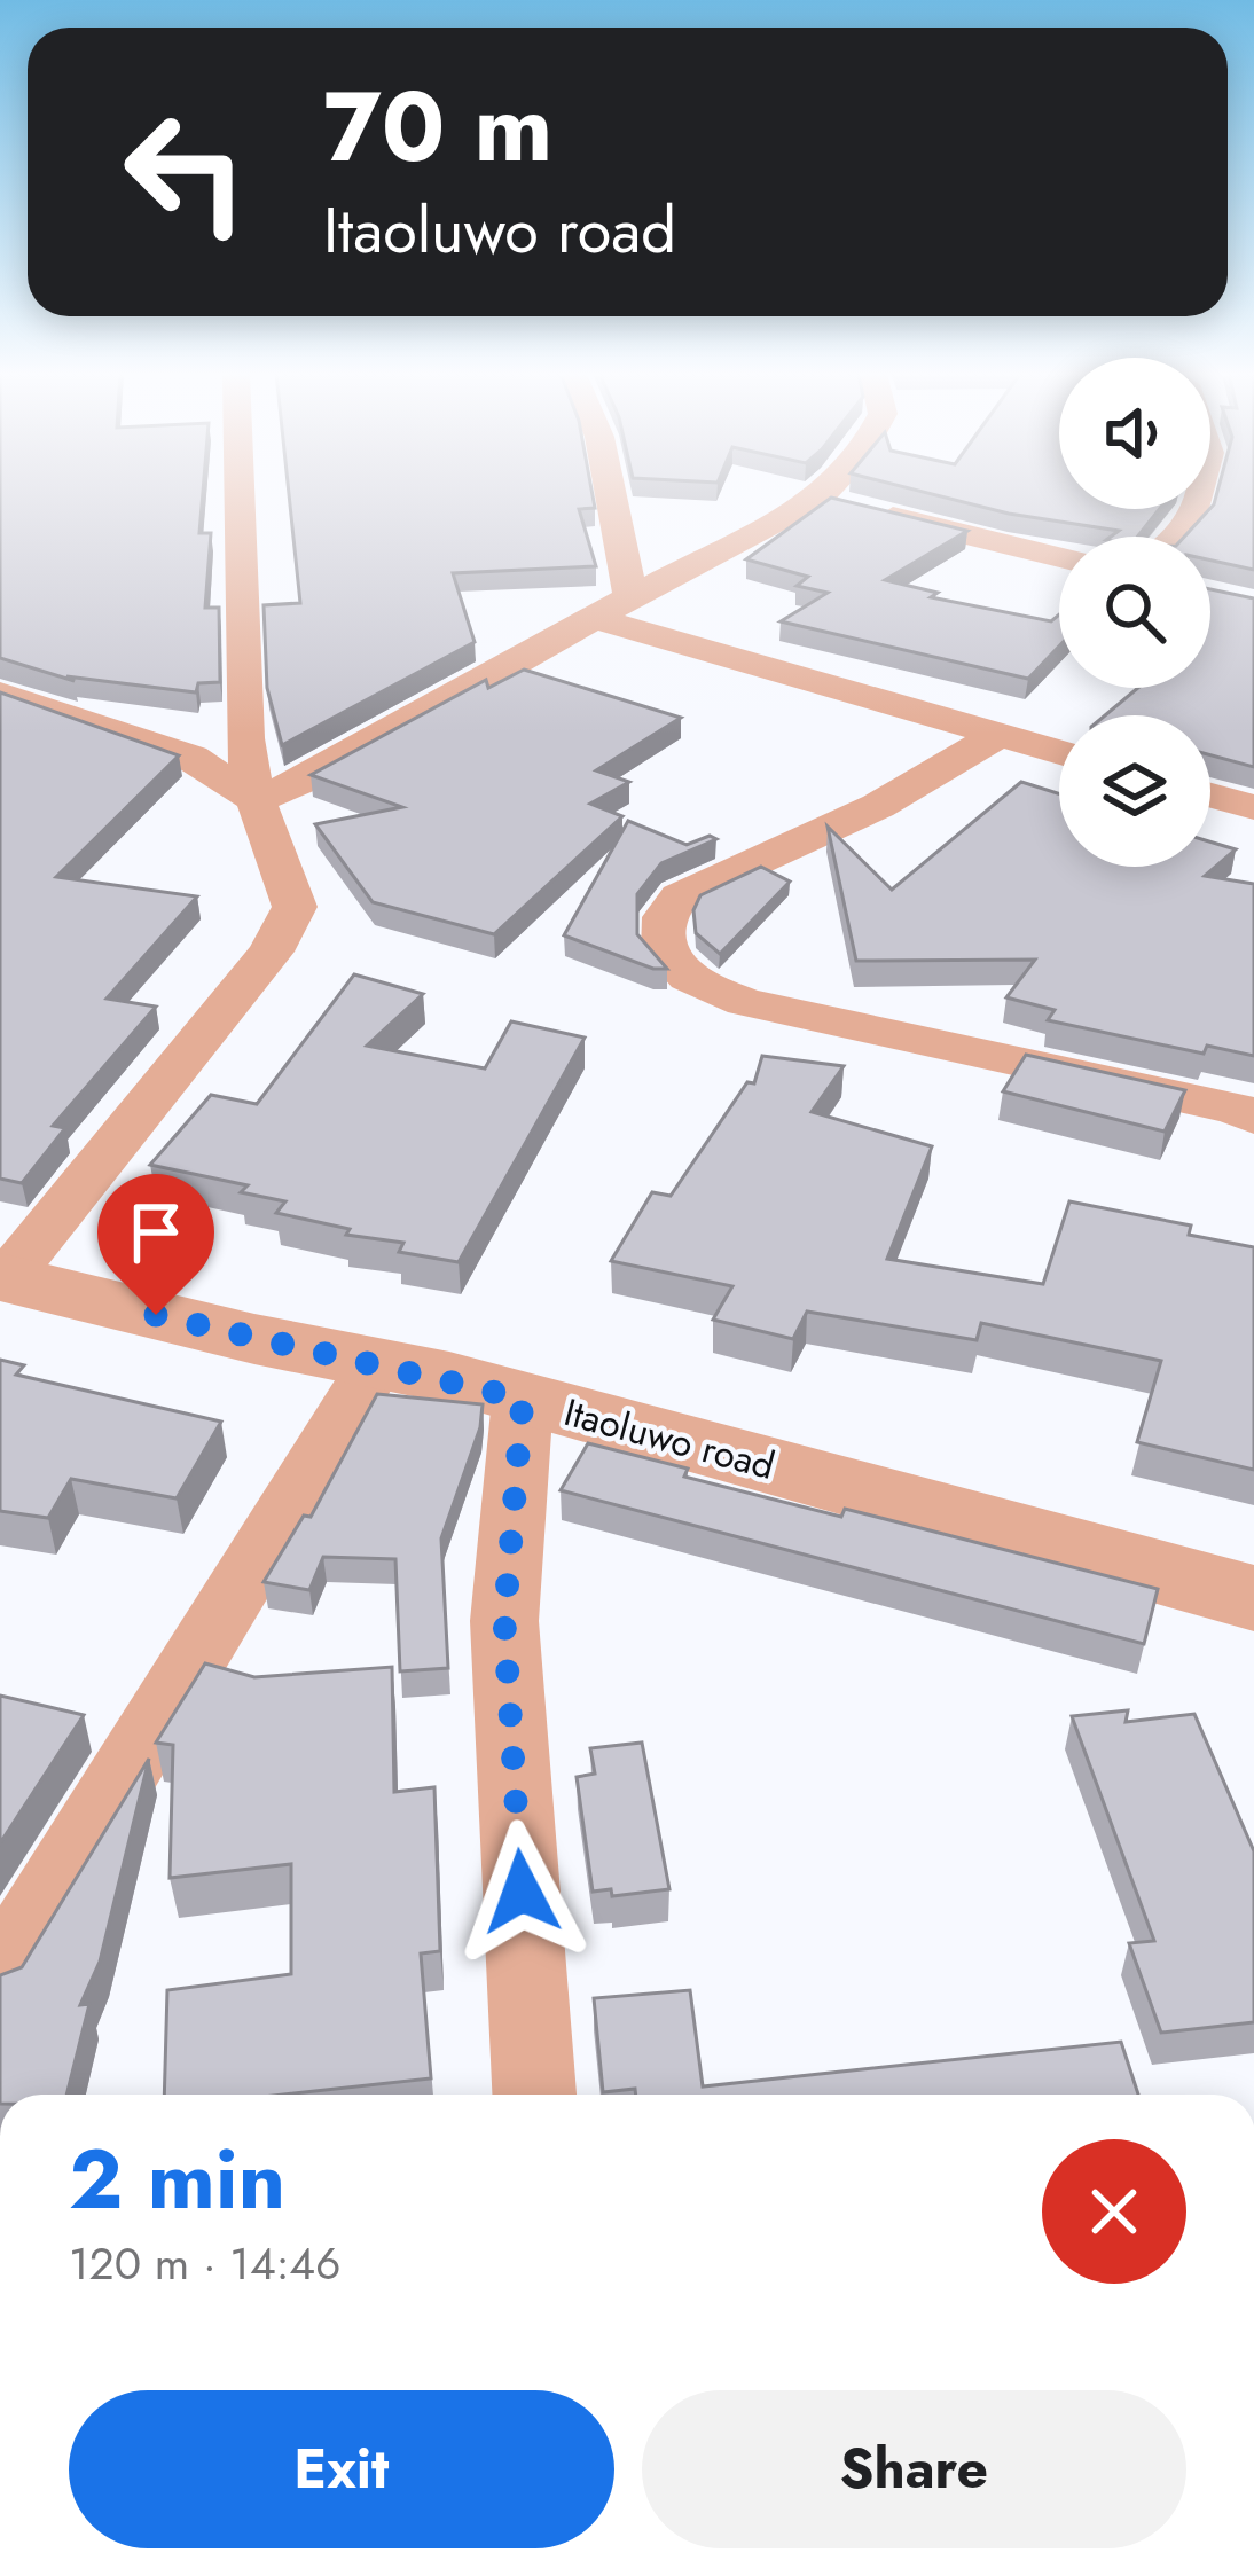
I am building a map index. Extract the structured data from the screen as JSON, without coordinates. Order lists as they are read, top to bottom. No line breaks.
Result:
{"streets":{"street":["Itaoluwo road"]},"page":{"turn":["70 m","Itaoluwo road"],"heading":["2 min","120 m · 14:46"],"buttons":["Exit","Share"]}}
